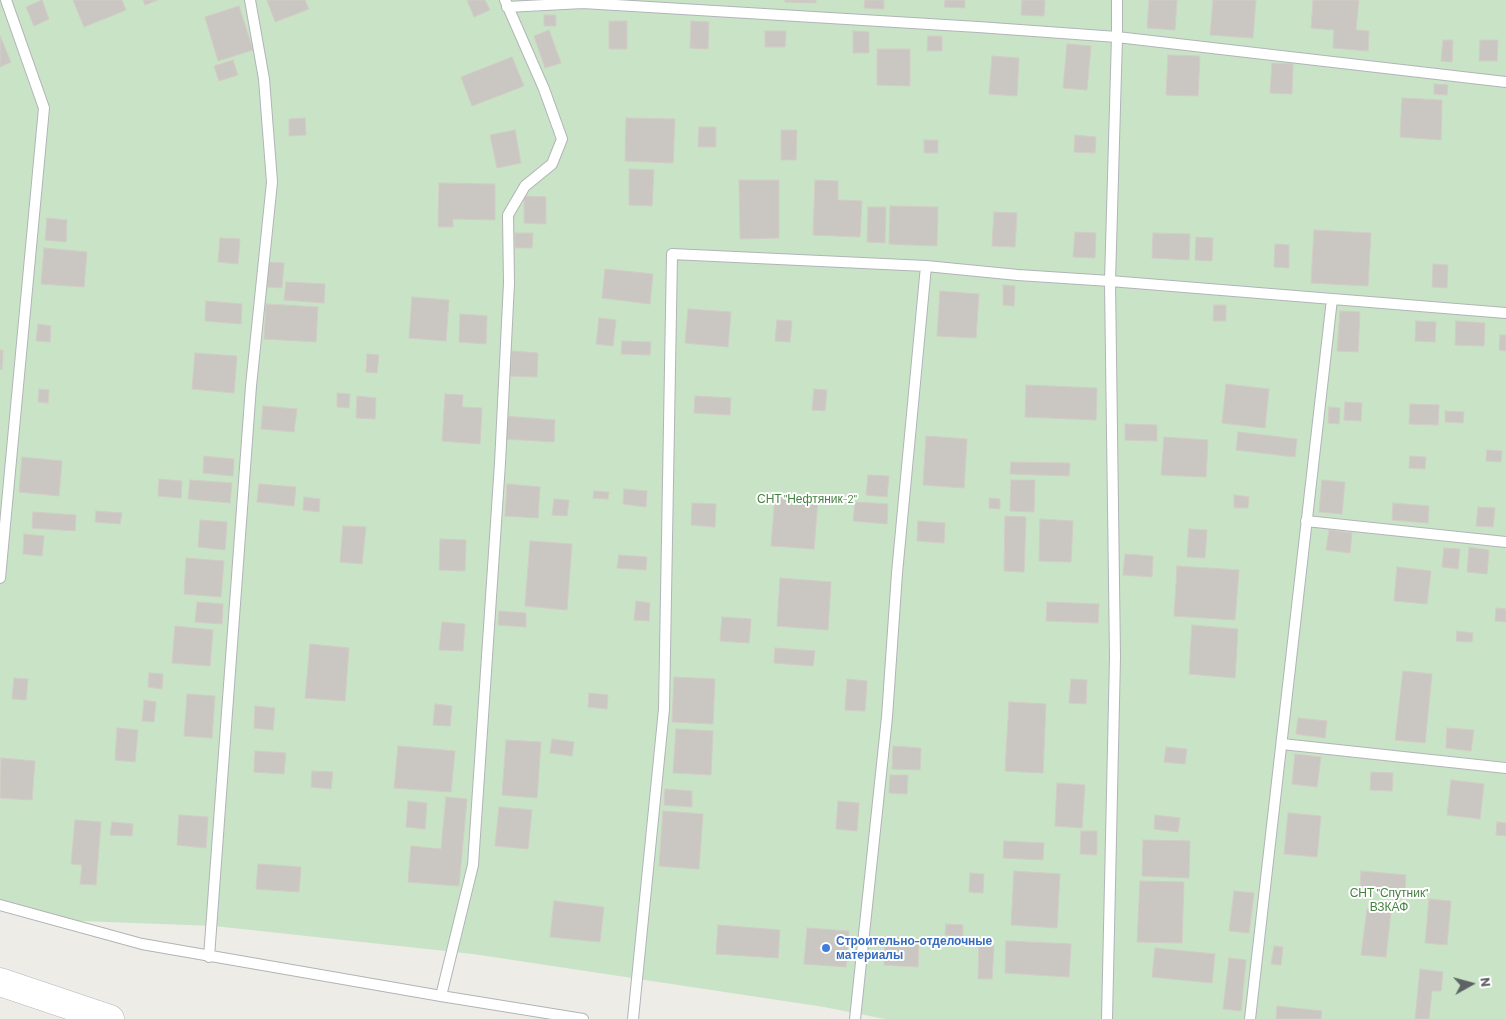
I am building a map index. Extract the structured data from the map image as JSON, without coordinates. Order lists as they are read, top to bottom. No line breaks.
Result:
{"parks":["СНТ \"Нефтяник-2\"","СНТ \"Спутник\" ВЗКАФ"],"places":["Строительно-отделочные материалы"],"north":"right"}
